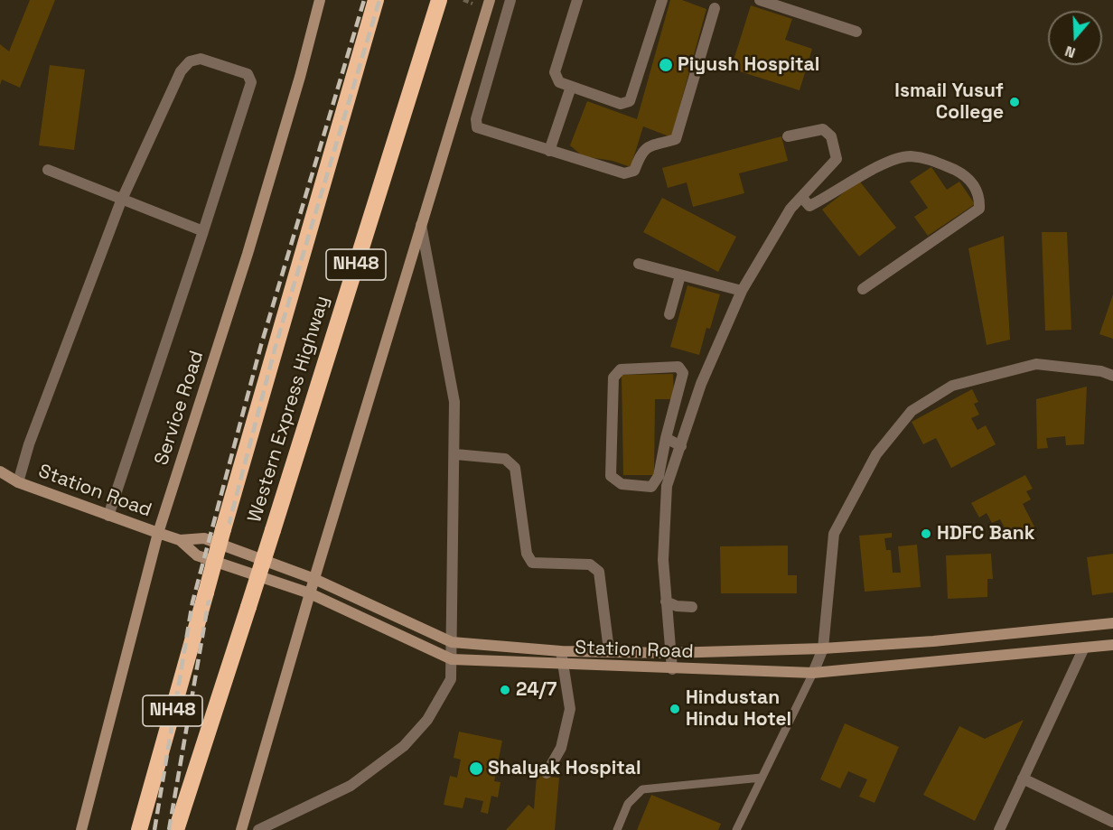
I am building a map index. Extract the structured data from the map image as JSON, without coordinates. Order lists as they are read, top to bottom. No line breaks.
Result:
{"streets":{"highway":["NH48","Western Express Highway"],"street":["Service Road","Station Road"]},"crossings":[["Service Road","Station Road"]],"places":["Piyush Hospital","Ismail Yusuf College","HDFC Bank","24/7","Hindustan Hindu Hotel","Shalyak Hospital"],"north":"bottom"}
